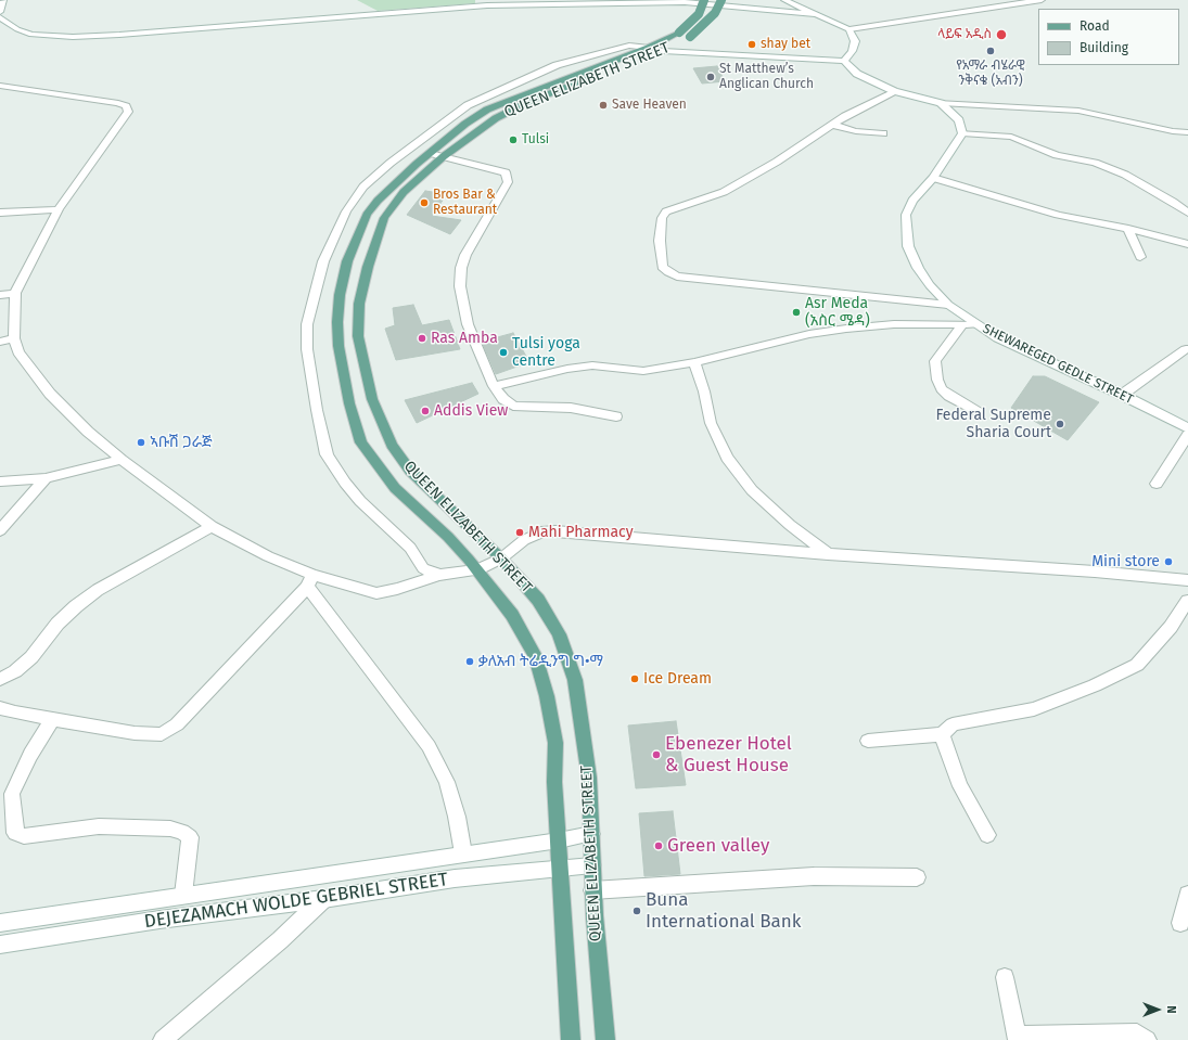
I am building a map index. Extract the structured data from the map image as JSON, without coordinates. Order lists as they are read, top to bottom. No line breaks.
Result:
{"streets":{"main road":["QUEEN ELIZABETH STREET"],"street":["SHEWAREGED GEDLE STREET","DEJEZAMACH WOLDE GEBRIEL STREET"]},"crossings":[["QUEEN ELIZABETH STREET","DEJEZAMACH WOLDE GEBRIEL STREET"]],"places":["ላይፍ አዲስ","shay bet","የአማራ ብሄራዊ ንቅናቄ (አብን)","St Matthew’s Anglican Church","Save Heaven","Tulsi","Bros Bar & Restaurant","Asr Meda (አስር ሜዳ)","Ras Amba","Tulsi yoga centre","Addis View","Federal Supreme Sharia Court","ኣቡሽ ጋራጅ","Mahi Pharmacy","Mini store","ቃለአብ ትሬዲንግ ግ•ማ","Ice Dream","Ebenezer Hotel & Guest House","Green valley","Buna International Bank"],"legend":["Road","Building"],"north":"right"}
